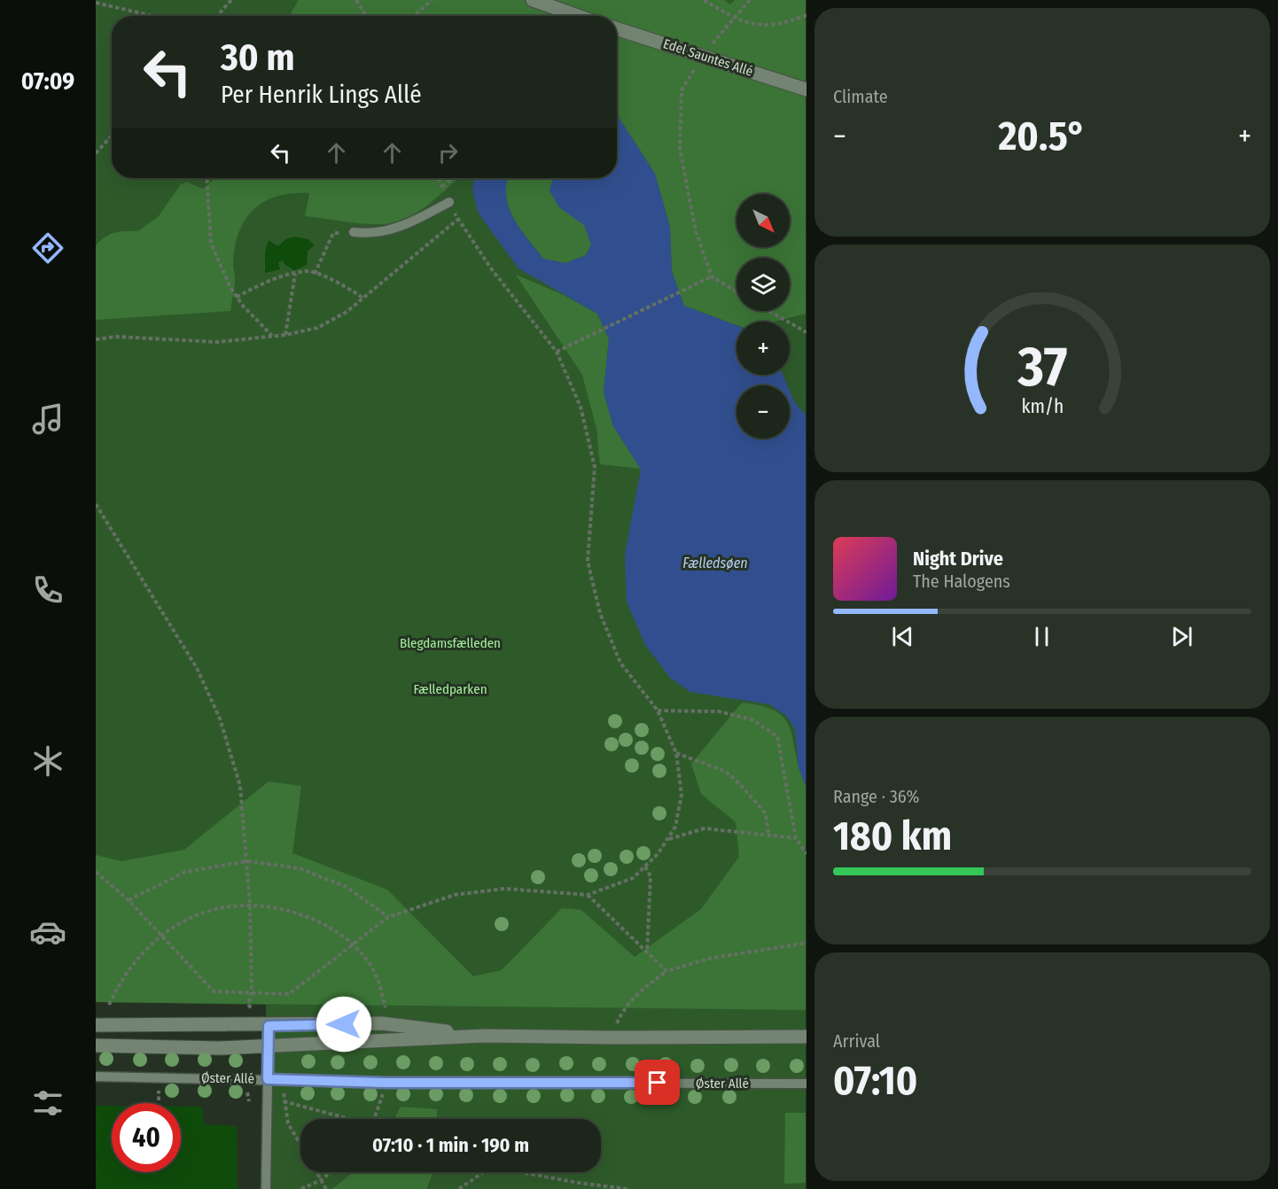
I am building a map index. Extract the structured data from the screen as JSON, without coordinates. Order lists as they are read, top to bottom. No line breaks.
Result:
{"streets":{"street":["Edel Sauntes Allé"],"lane":["Øster Allé"]},"water":["Fælledsøen"],"parks":["Blegdamsfælleden","Fælledparken"],"north":"bottom right","page":{"tabs":"07:09","tile":["Climate",["Range · 36%","180 km"],["Arrival","07:10"]],"turn":["30 m","Per Henrik Lings Allé"],"heat":["−","20.5°","+"],"map_buttons":["+","−"],"song":["Night Drive","The Halogens"],"limit":"40","trip":"07:10 · 1 min · 190 m","gauge":["37","km/h"]}}
